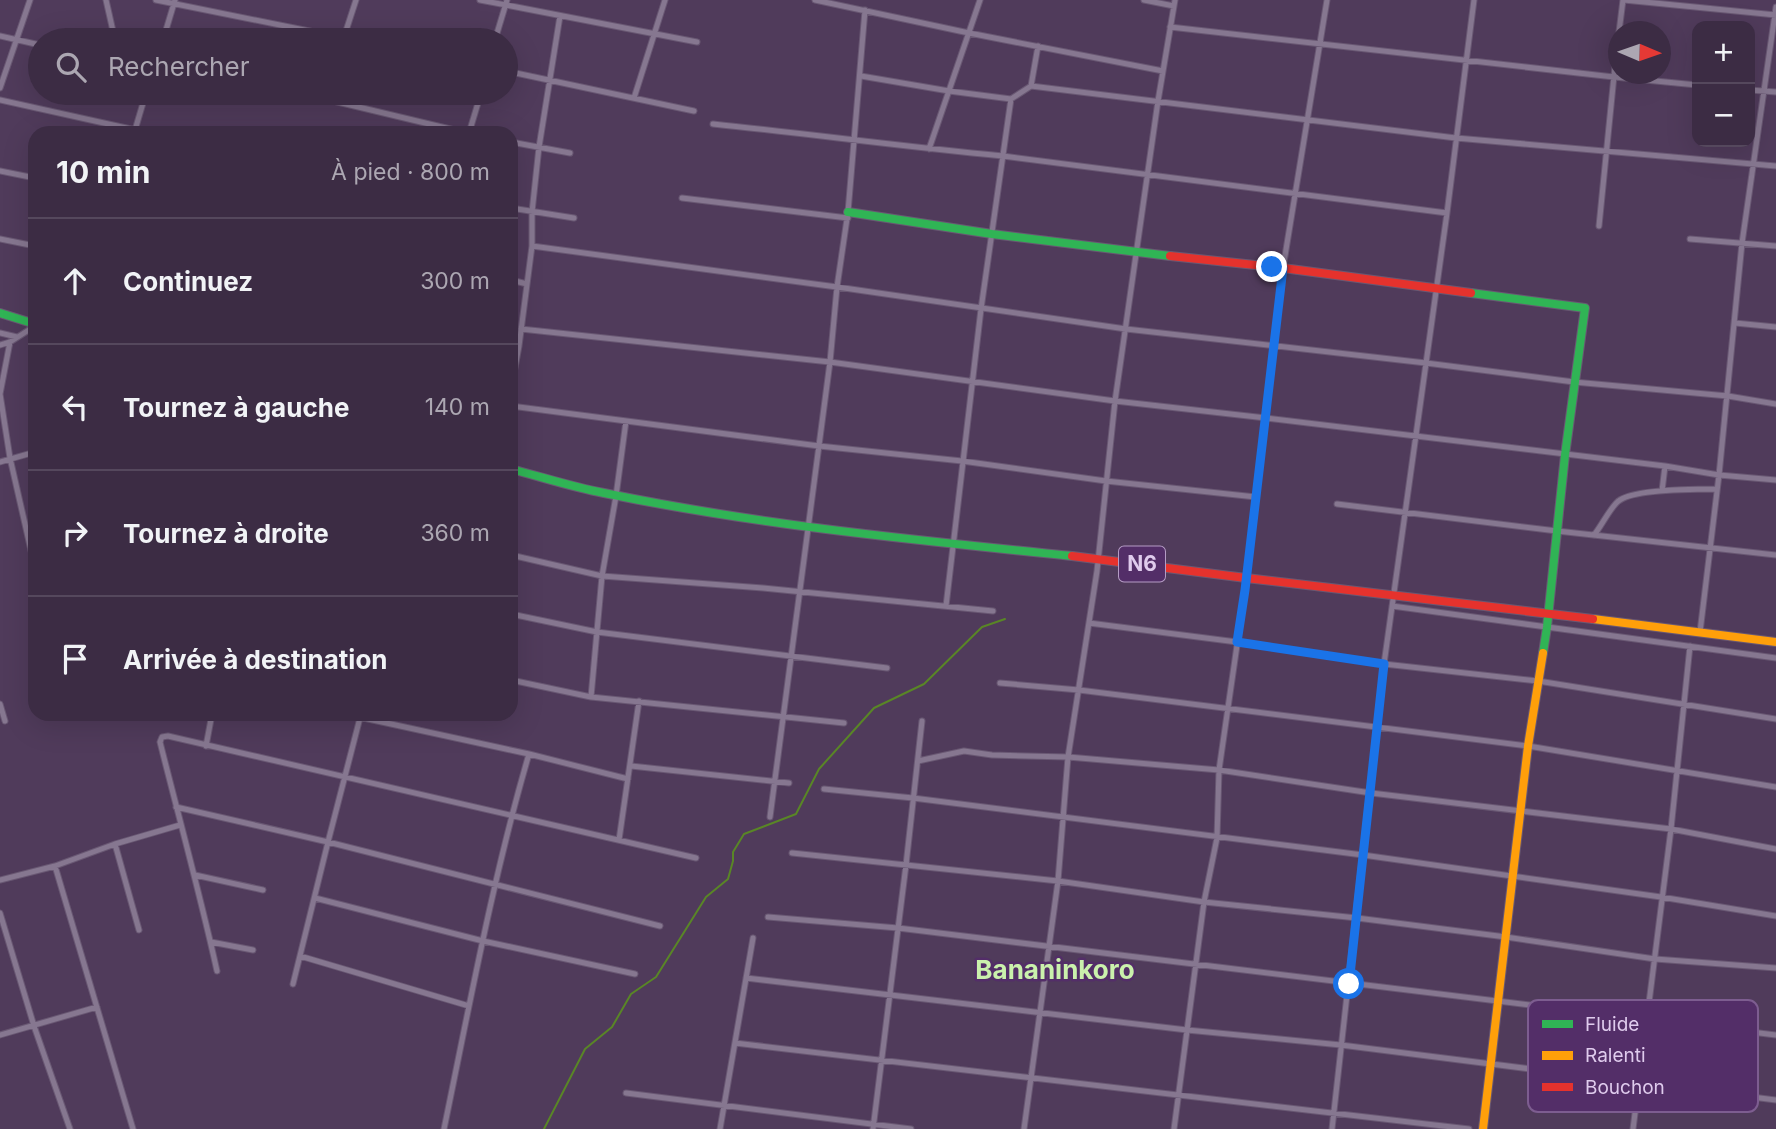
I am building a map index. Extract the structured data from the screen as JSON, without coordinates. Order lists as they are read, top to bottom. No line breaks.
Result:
{"streets":{"main road":["N6"]},"districts":["Bananinkoro"],"legend":["Fluide","Ralenti","Bouchon"],"north":"right","page":{"map_buttons":["+","−"],"search":"Rechercher","heading":["10 min","À pied · 800 m"],"list":[["Continuez","300 m"],["Tournez à gauche","140 m"],["Tournez à droite","360 m"],"Arrivée à destination"]}}
